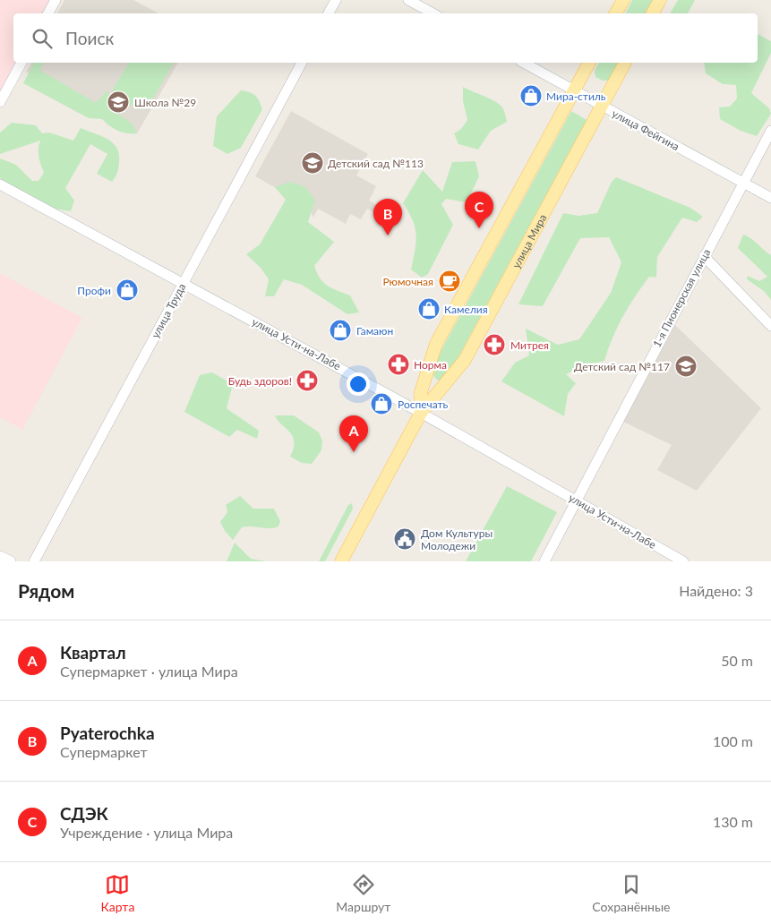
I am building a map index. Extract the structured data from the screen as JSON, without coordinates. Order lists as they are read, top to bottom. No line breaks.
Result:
{"streets":{"main road":["улица Мира"],"street":["улица Фейгина","1-я Пионерская улица","улица Труда","улица Усти-на-Лабе"]},"crossings":[["улица Фейгина","улица Мира"],["улица Фейгина","1-я Пионерская улица"],["улица Мира","улица Усти-на-Лабе"],["1-я Пионерская улица","улица Усти-на-Лабе"],["улица Труда","улица Усти-на-Лабе"]],"places":{"shop":["Мира-стиль","Профи","Камелия","Гамаюн","Роспечать"],"school or university":["Школа №29","Детский сад №113","Детский сад №117"],"cafe":["Рюмочная"],"pharmacy":["Митрея","Норма","Будь здоров!"],"public building":["Дом Культуры Молодежи"]},"page":{"search":"Поиск","pins":["C","B","A"],"heading":["Рядом","Найдено: 3"],"list":[{"mark":"A","name":"Квартал","note":"Супермаркет · улица Мира","value":"50 m"},{"mark":"B","name":"Pyaterochka","note":"Супермаркет","value":"100 m"},{"mark":"C","name":"СДЭК","note":"Учреждение · улица Мира","value":"130 m"}],"nav":["Карта","Маршрут","Сохранённые"]}}
